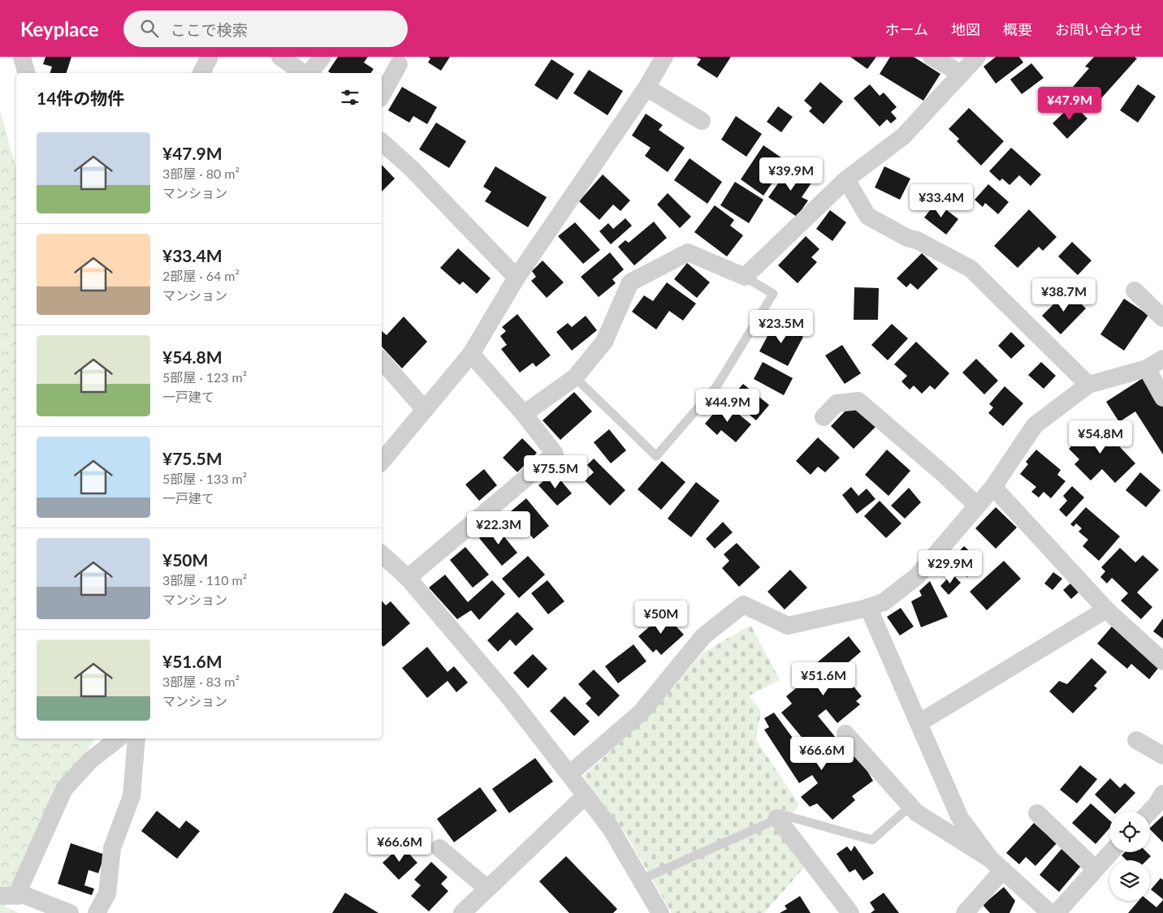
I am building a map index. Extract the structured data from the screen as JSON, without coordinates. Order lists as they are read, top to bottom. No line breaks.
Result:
{"page":{"header":"Keyplace","search":"ここで検索","nav":["ホーム","地図","概要","お問い合わせ"],"heading":"14件の物件","price":["¥47.9M","¥39.9M","¥33.4M","¥38.7M","¥23.5M","¥44.9M","¥54.8M","¥75.5M","¥22.3M","¥29.9M","¥50M","¥51.6M","¥66.6M","¥66.6M"],"list":[{"name":"¥47.9M","note":"3部屋 · 80 m² · マンション"},{"name":"¥33.4M","note":"2部屋 · 64 m² · マンション"},{"name":"¥54.8M","note":"5部屋 · 123 m² · 一戸建て"},{"name":"¥75.5M","note":"5部屋 · 133 m² · 一戸建て"},{"name":"¥50M","note":"3部屋 · 110 m² · マンション"},{"name":"¥51.6M","note":"3部屋 · 83 m² · マンション"}]}}
